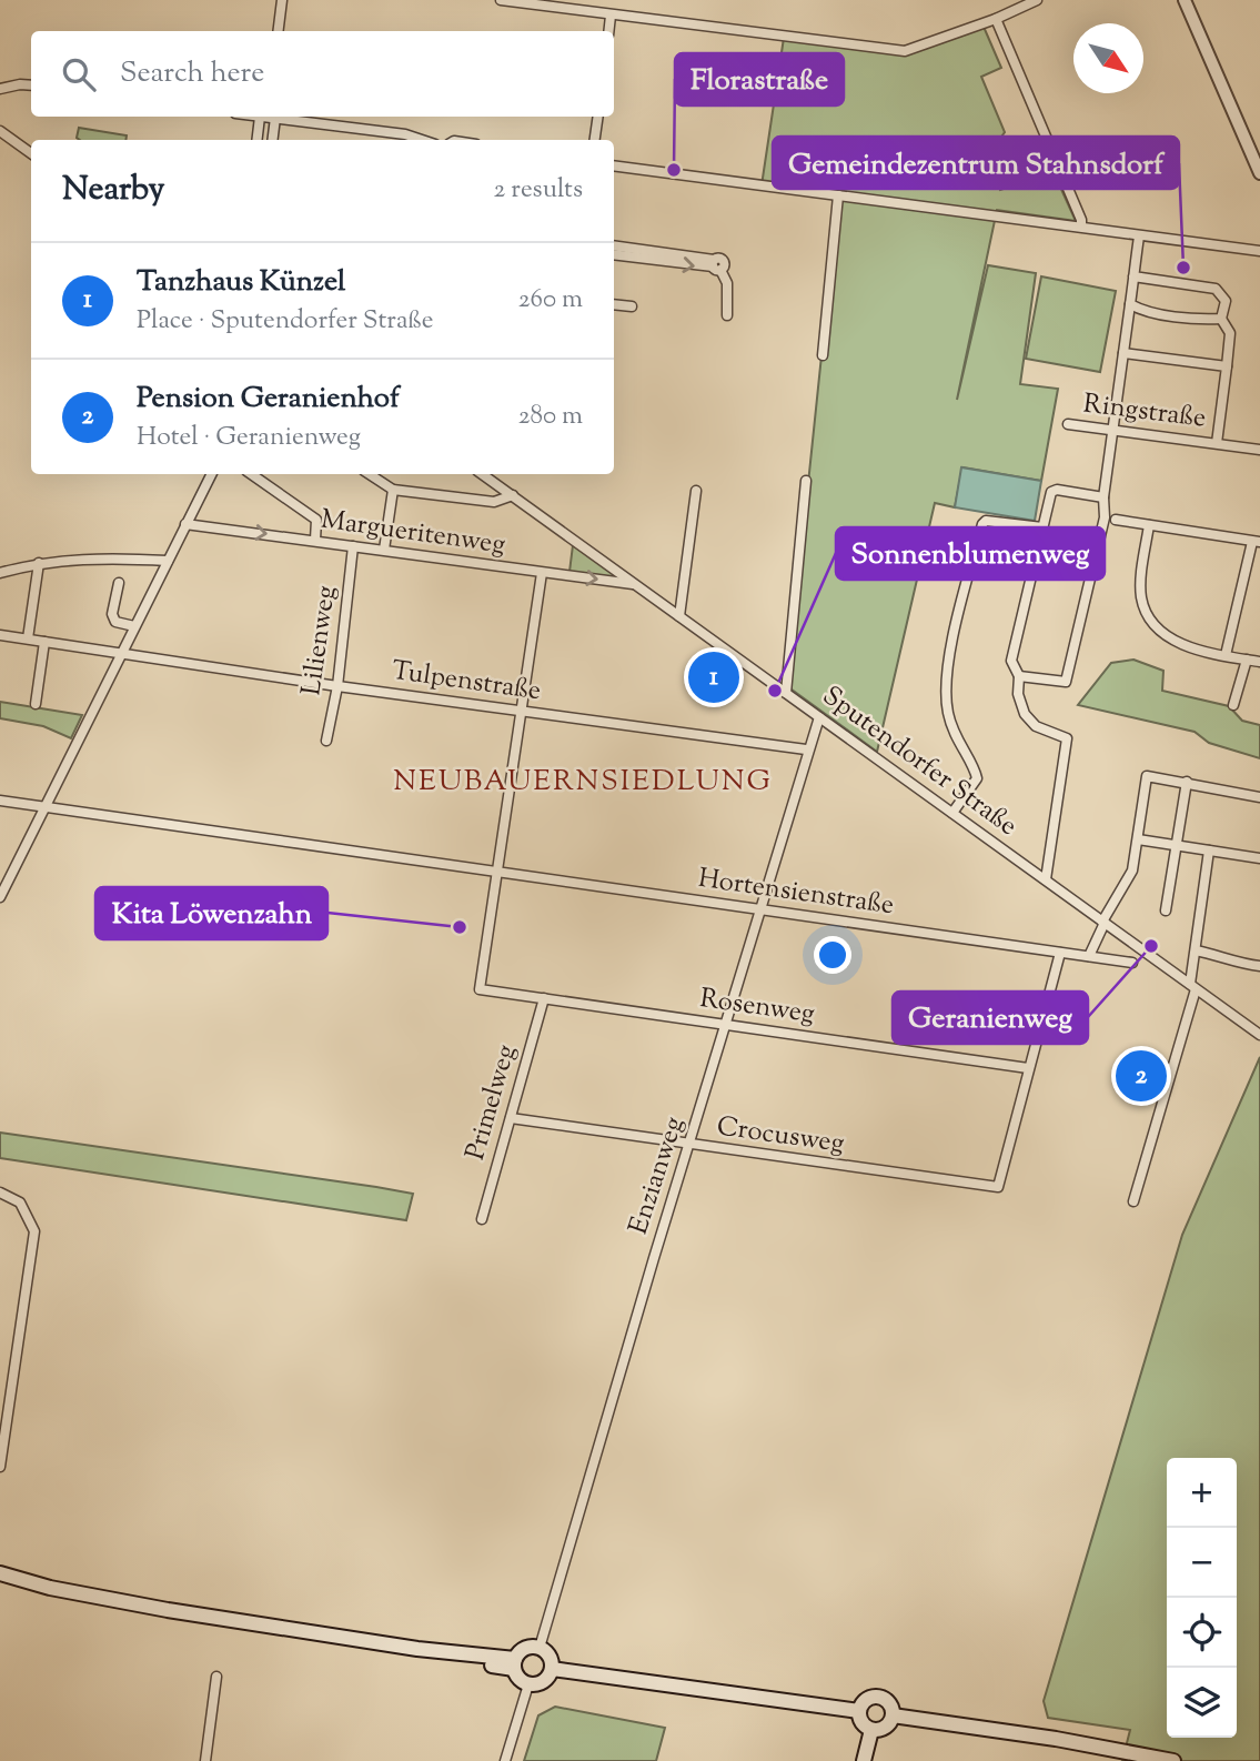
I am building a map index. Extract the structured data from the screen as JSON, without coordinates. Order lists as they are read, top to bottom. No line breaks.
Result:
{"streets":{"street":["Ringstraße","Margueritenweg","Lilienweg","Tulpenstraße","Sputendorfer Straße","Hortensienstraße","Rosenweg","Primelweg","Crocusweg","Enzianweg"]},"crossings":[["Margueritenweg","Lilienweg"],["Margueritenweg","Sputendorfer Straße"],["Lilienweg","Tulpenstraße"],["Tulpenstraße","Enzianweg"],["Sputendorfer Straße","Enzianweg"],["Hortensienstraße","Rosenweg"],["Hortensienstraße","Enzianweg"],["Rosenweg","Primelweg"],["Rosenweg","Crocusweg"],["Rosenweg","Enzianweg"],["Primelweg","Crocusweg"],["Crocusweg","Enzianweg"]],"one_way":["Margueritenweg"],"districts":["NEUBAUERNSIEDLUNG"],"places":["Florastraße","Gemeindezentrum Stahnsdorf","Sonnenblumenweg","Kita Löwenzahn","Geranienweg"],"north":"bottom right","page":{"search":"Search here","heading":["Nearby","2 results"],"list":[{"mark":"1","name":"Tanzhaus Künzel","note":"Place · Sputendorfer Straße","value":"260 m"},{"mark":"2","name":"Pension Geranienhof","note":"Hotel · Geranienweg","value":"280 m"}],"pins":["1","2"],"map_buttons":["+","−"]}}
